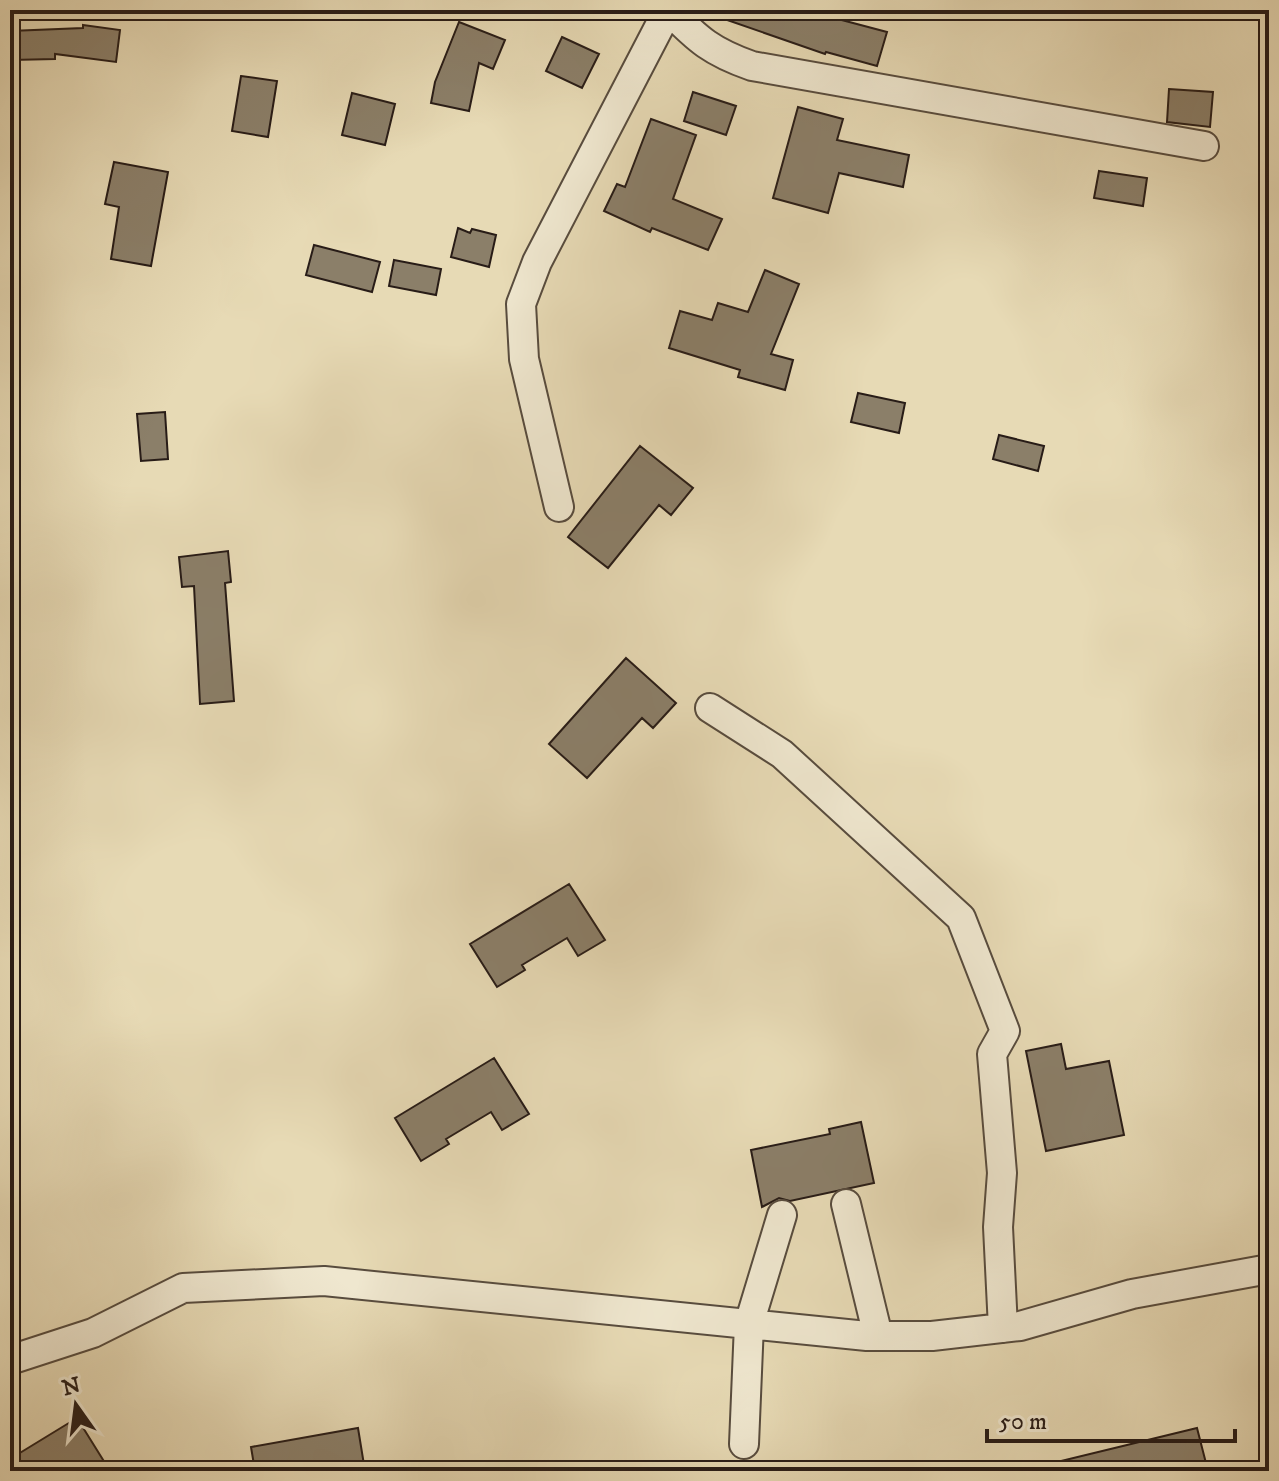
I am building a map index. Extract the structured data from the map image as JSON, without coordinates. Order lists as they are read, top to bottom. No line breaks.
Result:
{"scale_bar":"50 m","north":"top"}
